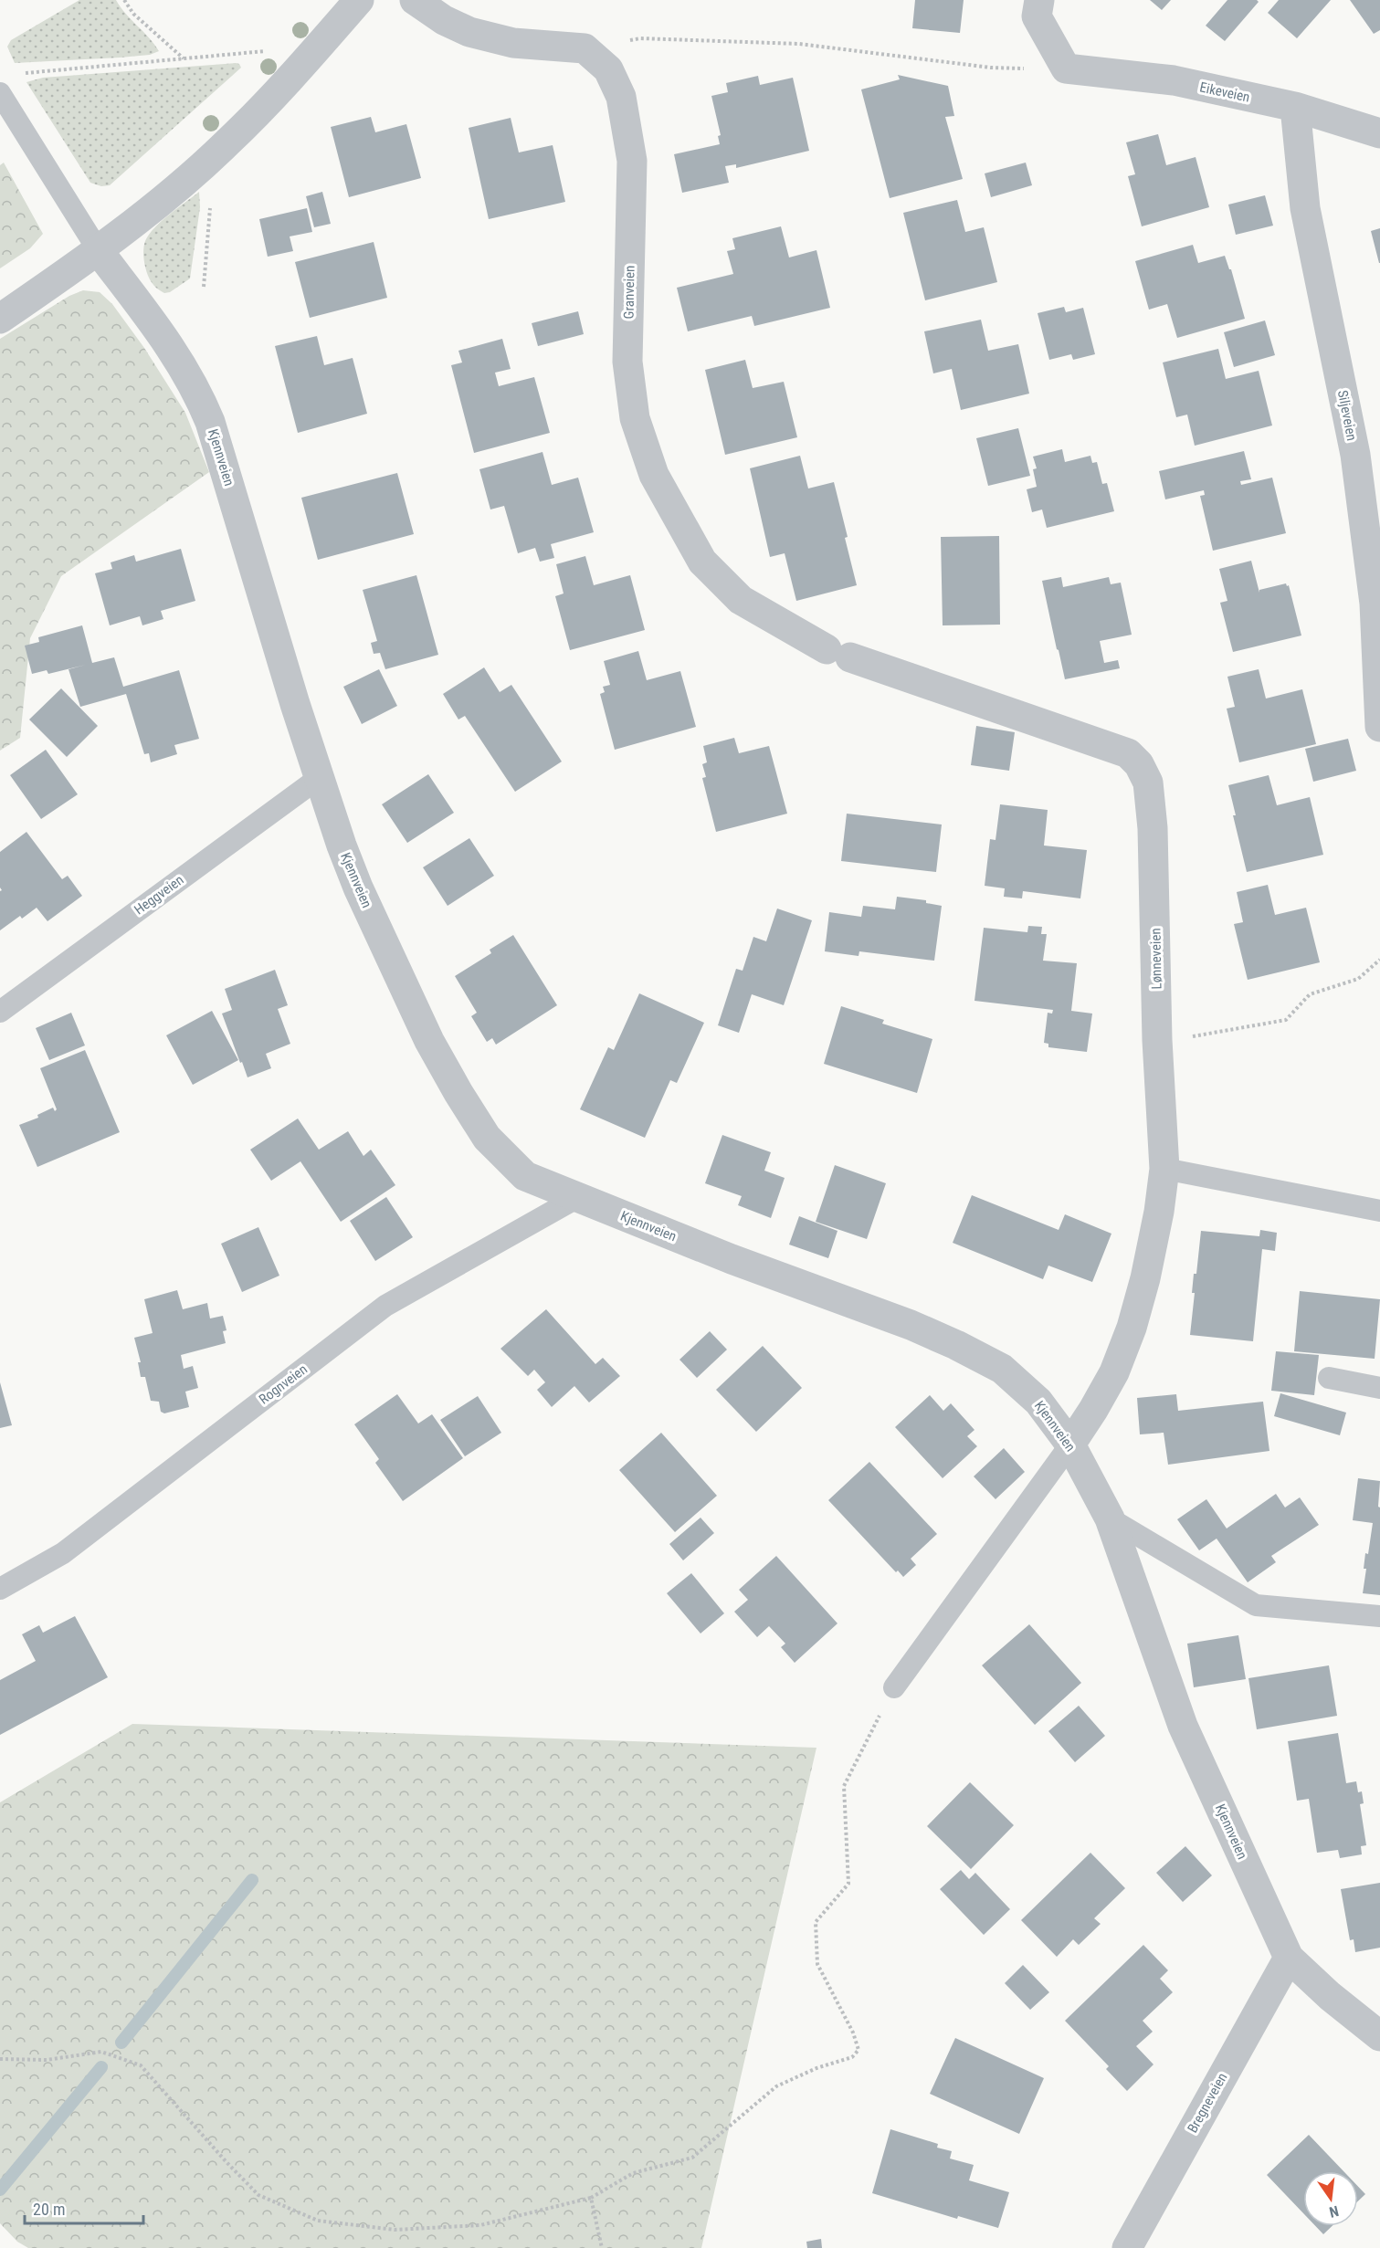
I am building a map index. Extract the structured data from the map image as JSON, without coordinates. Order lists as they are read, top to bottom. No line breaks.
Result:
{"streets":{"street":["Eikeveien","Granveien","Siljeveien","Kjennveien","Lønneveien","Bregneveien"],"lane":["Heggveien","Rognveien"]},"crossings":[["Eikeveien","Siljeveien"],["Granveien","Lønneveien"],["Kjennveien","Heggveien"],["Kjennveien","Lønneveien"],["Kjennveien","Rognveien"],["Kjennveien","Bregneveien"]],"scale_bar":"20 m","north":"bottom"}
